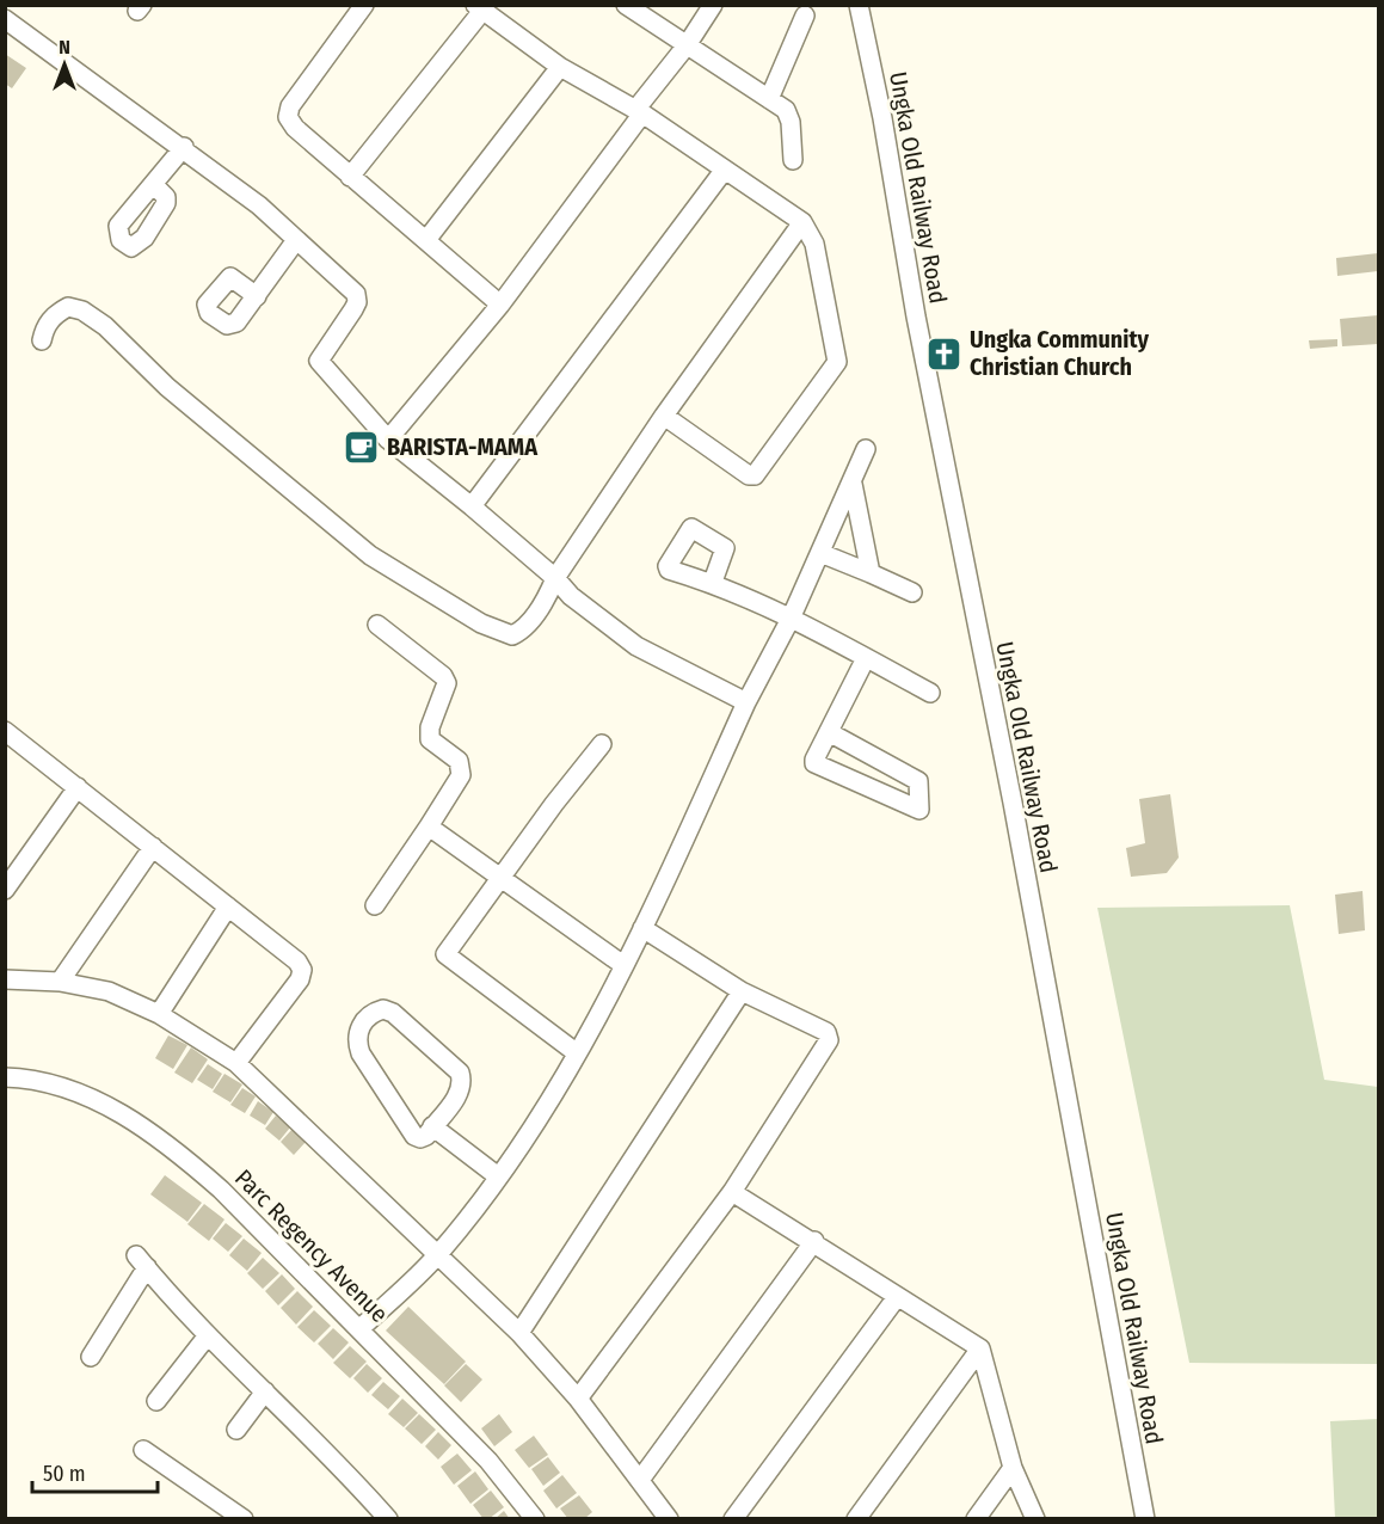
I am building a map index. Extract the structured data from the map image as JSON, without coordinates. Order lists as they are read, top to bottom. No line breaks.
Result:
{"streets":{"street":["Ungka Old Railway Road","Parc Regency Avenue"]},"places":{"church":["Ungka Community Christian Church"],"cafe":["BARISTA-MAMA"]},"scale_bar":"50 m","north":"top"}
